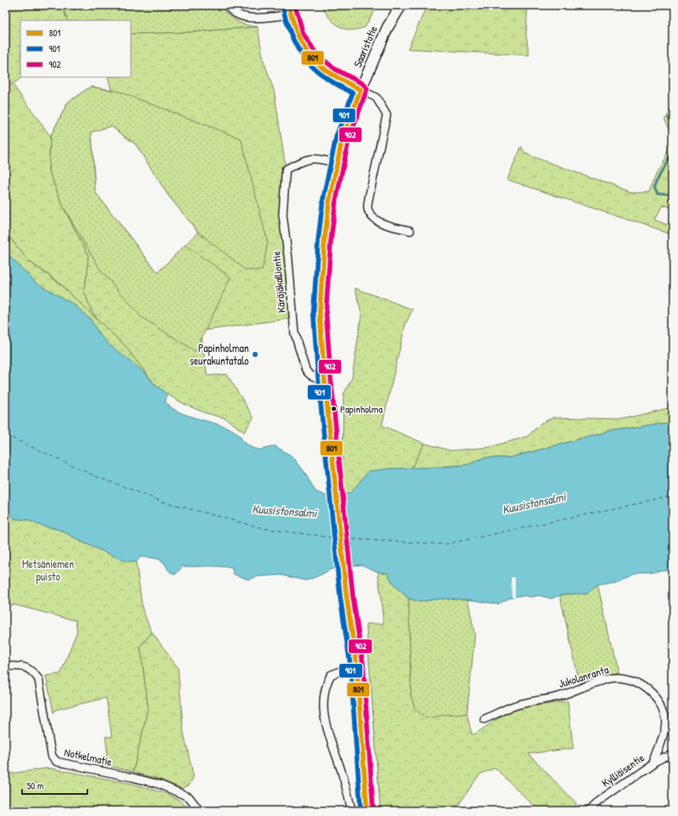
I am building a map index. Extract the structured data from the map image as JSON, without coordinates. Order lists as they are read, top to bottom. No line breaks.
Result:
{"streets":{"main road":["Saaristotie"],"street":["Käräjäkalliontie","Jukolanranta","Notkelmatie","Kylliäisentie"]},"crossings":[["Saaristotie","Käräjäkalliontie"],["Jukolanranta","Kylliäisentie"]],"water":["Kuusistonsalmi"],"parks":["Metsäniemen puisto"],"places":["Papinholman seurakuntatalo","Papinholma"],"lines":["transit line 801","transit line 902","transit line 901"],"legend":["801","901","902"],"scale_bar":"50 m"}
